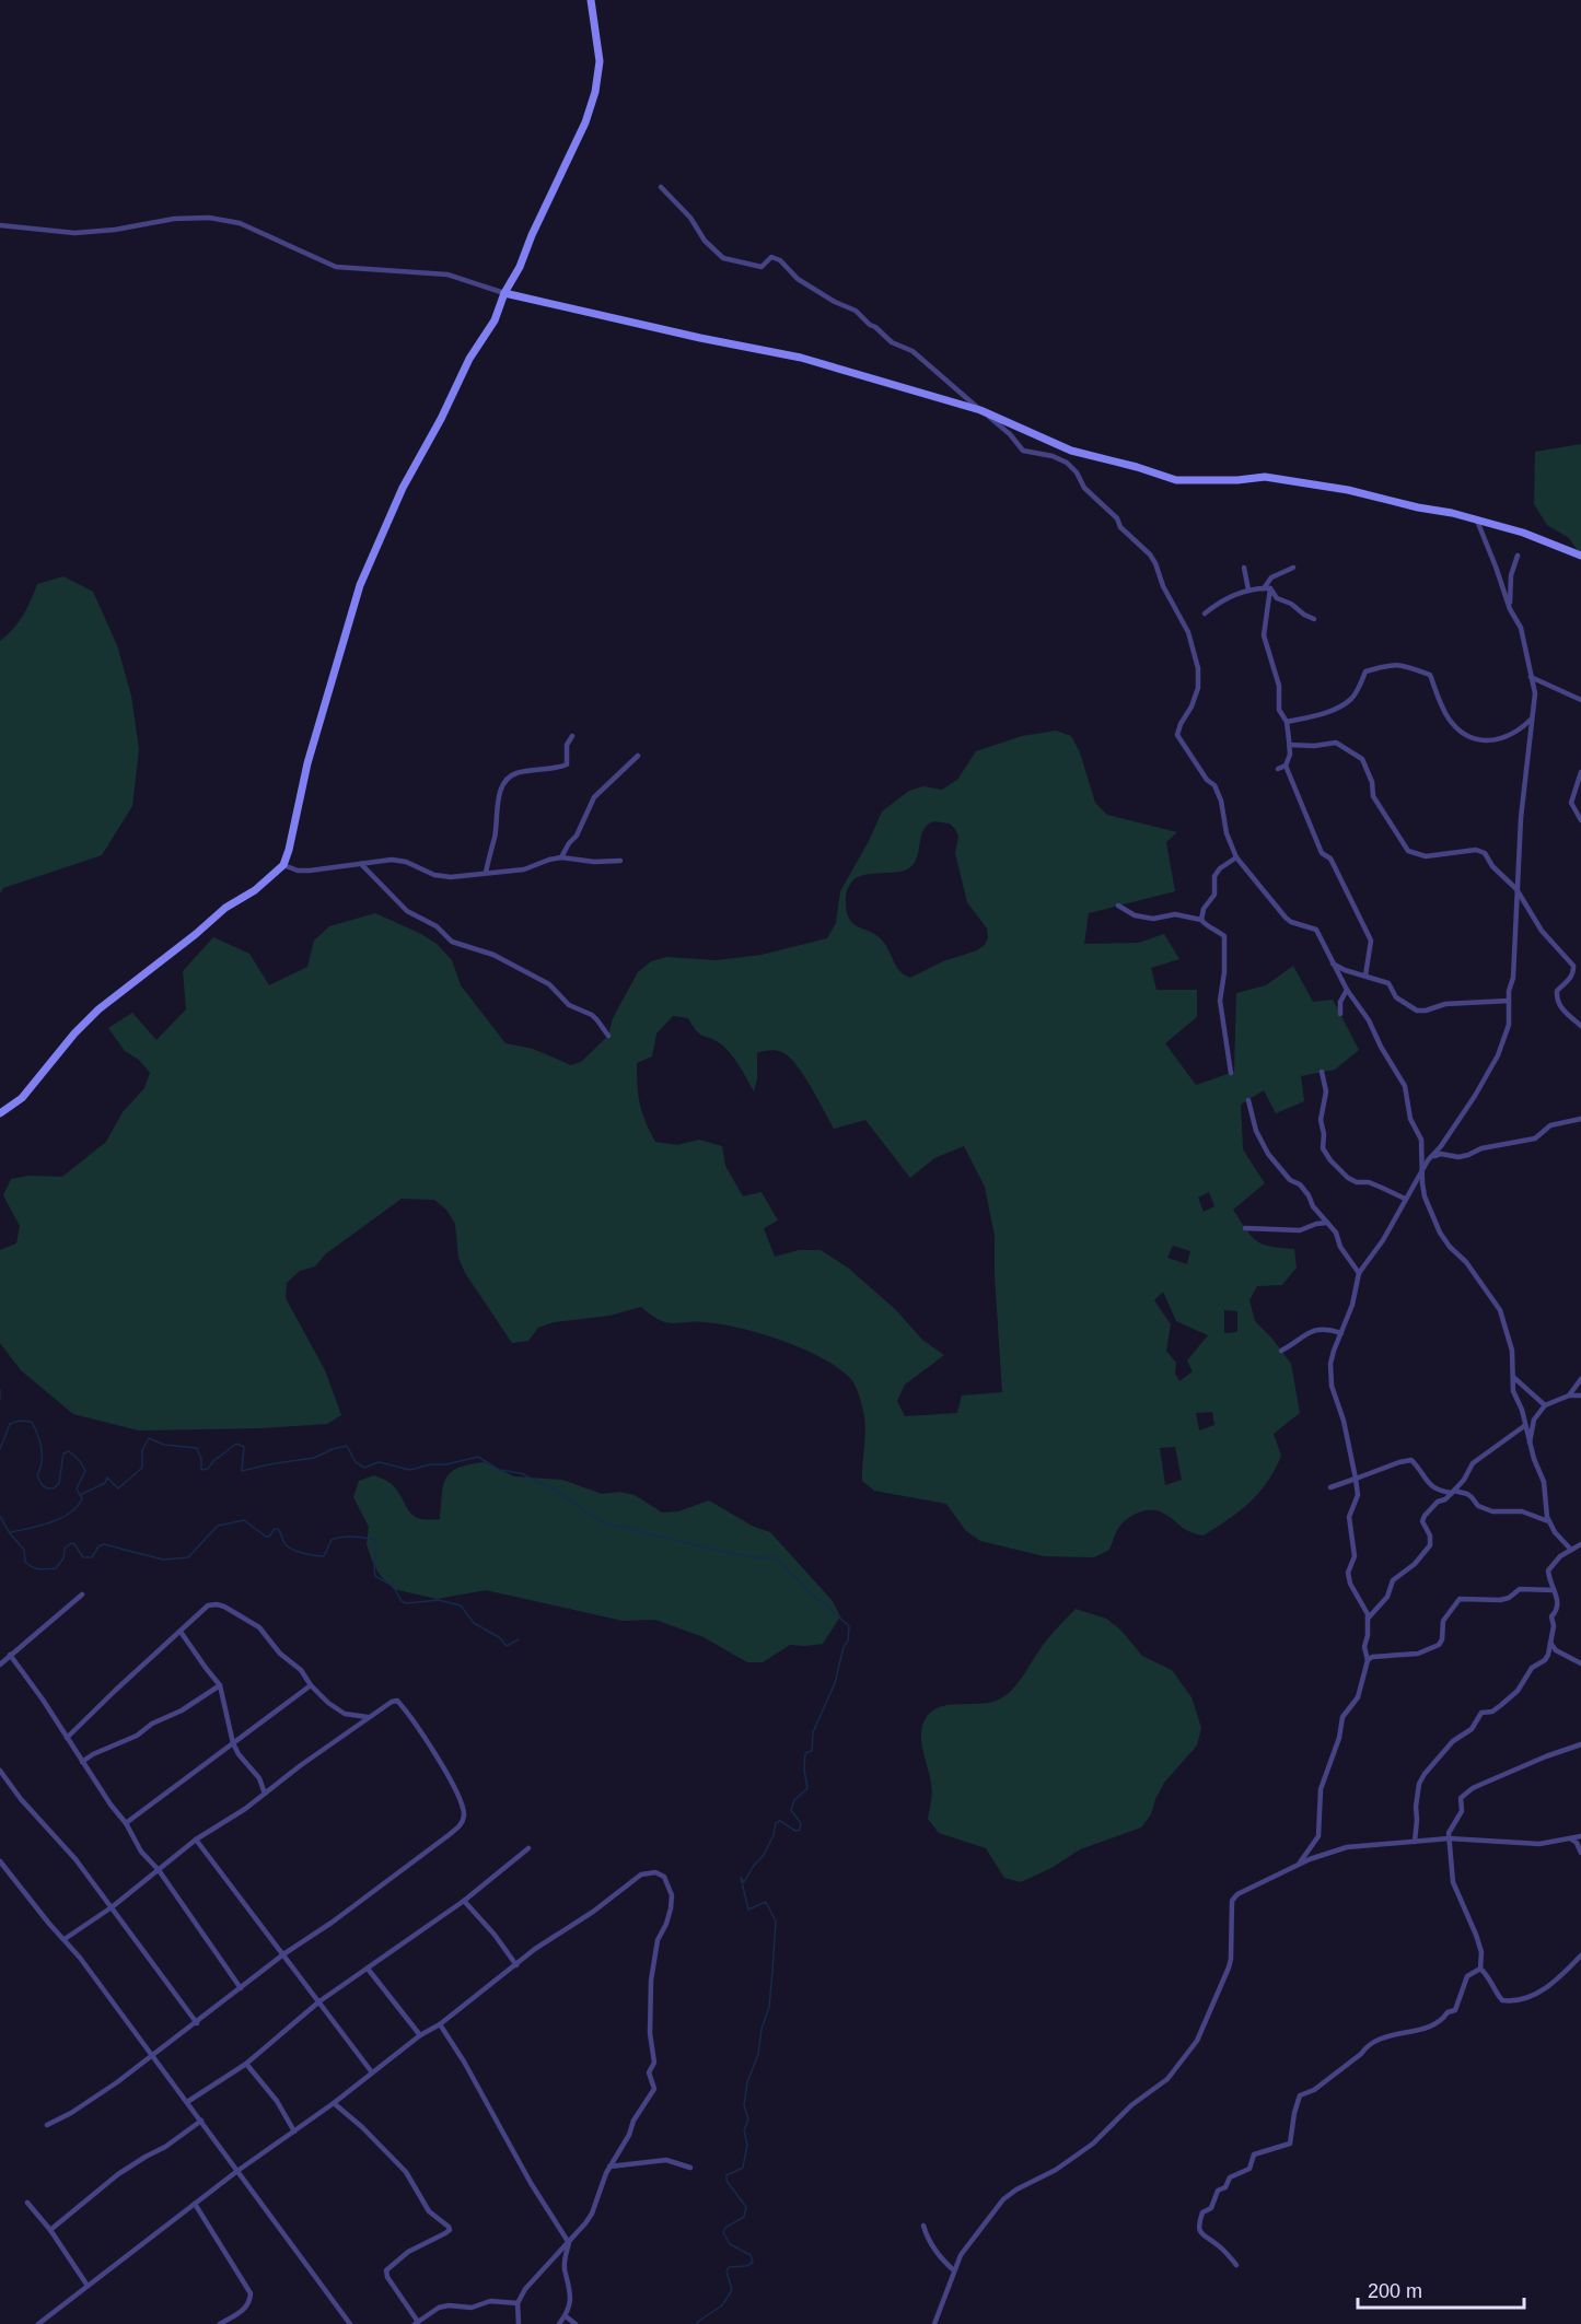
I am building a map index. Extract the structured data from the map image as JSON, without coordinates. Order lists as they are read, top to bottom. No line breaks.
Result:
{"scale_bar":"200 m"}
